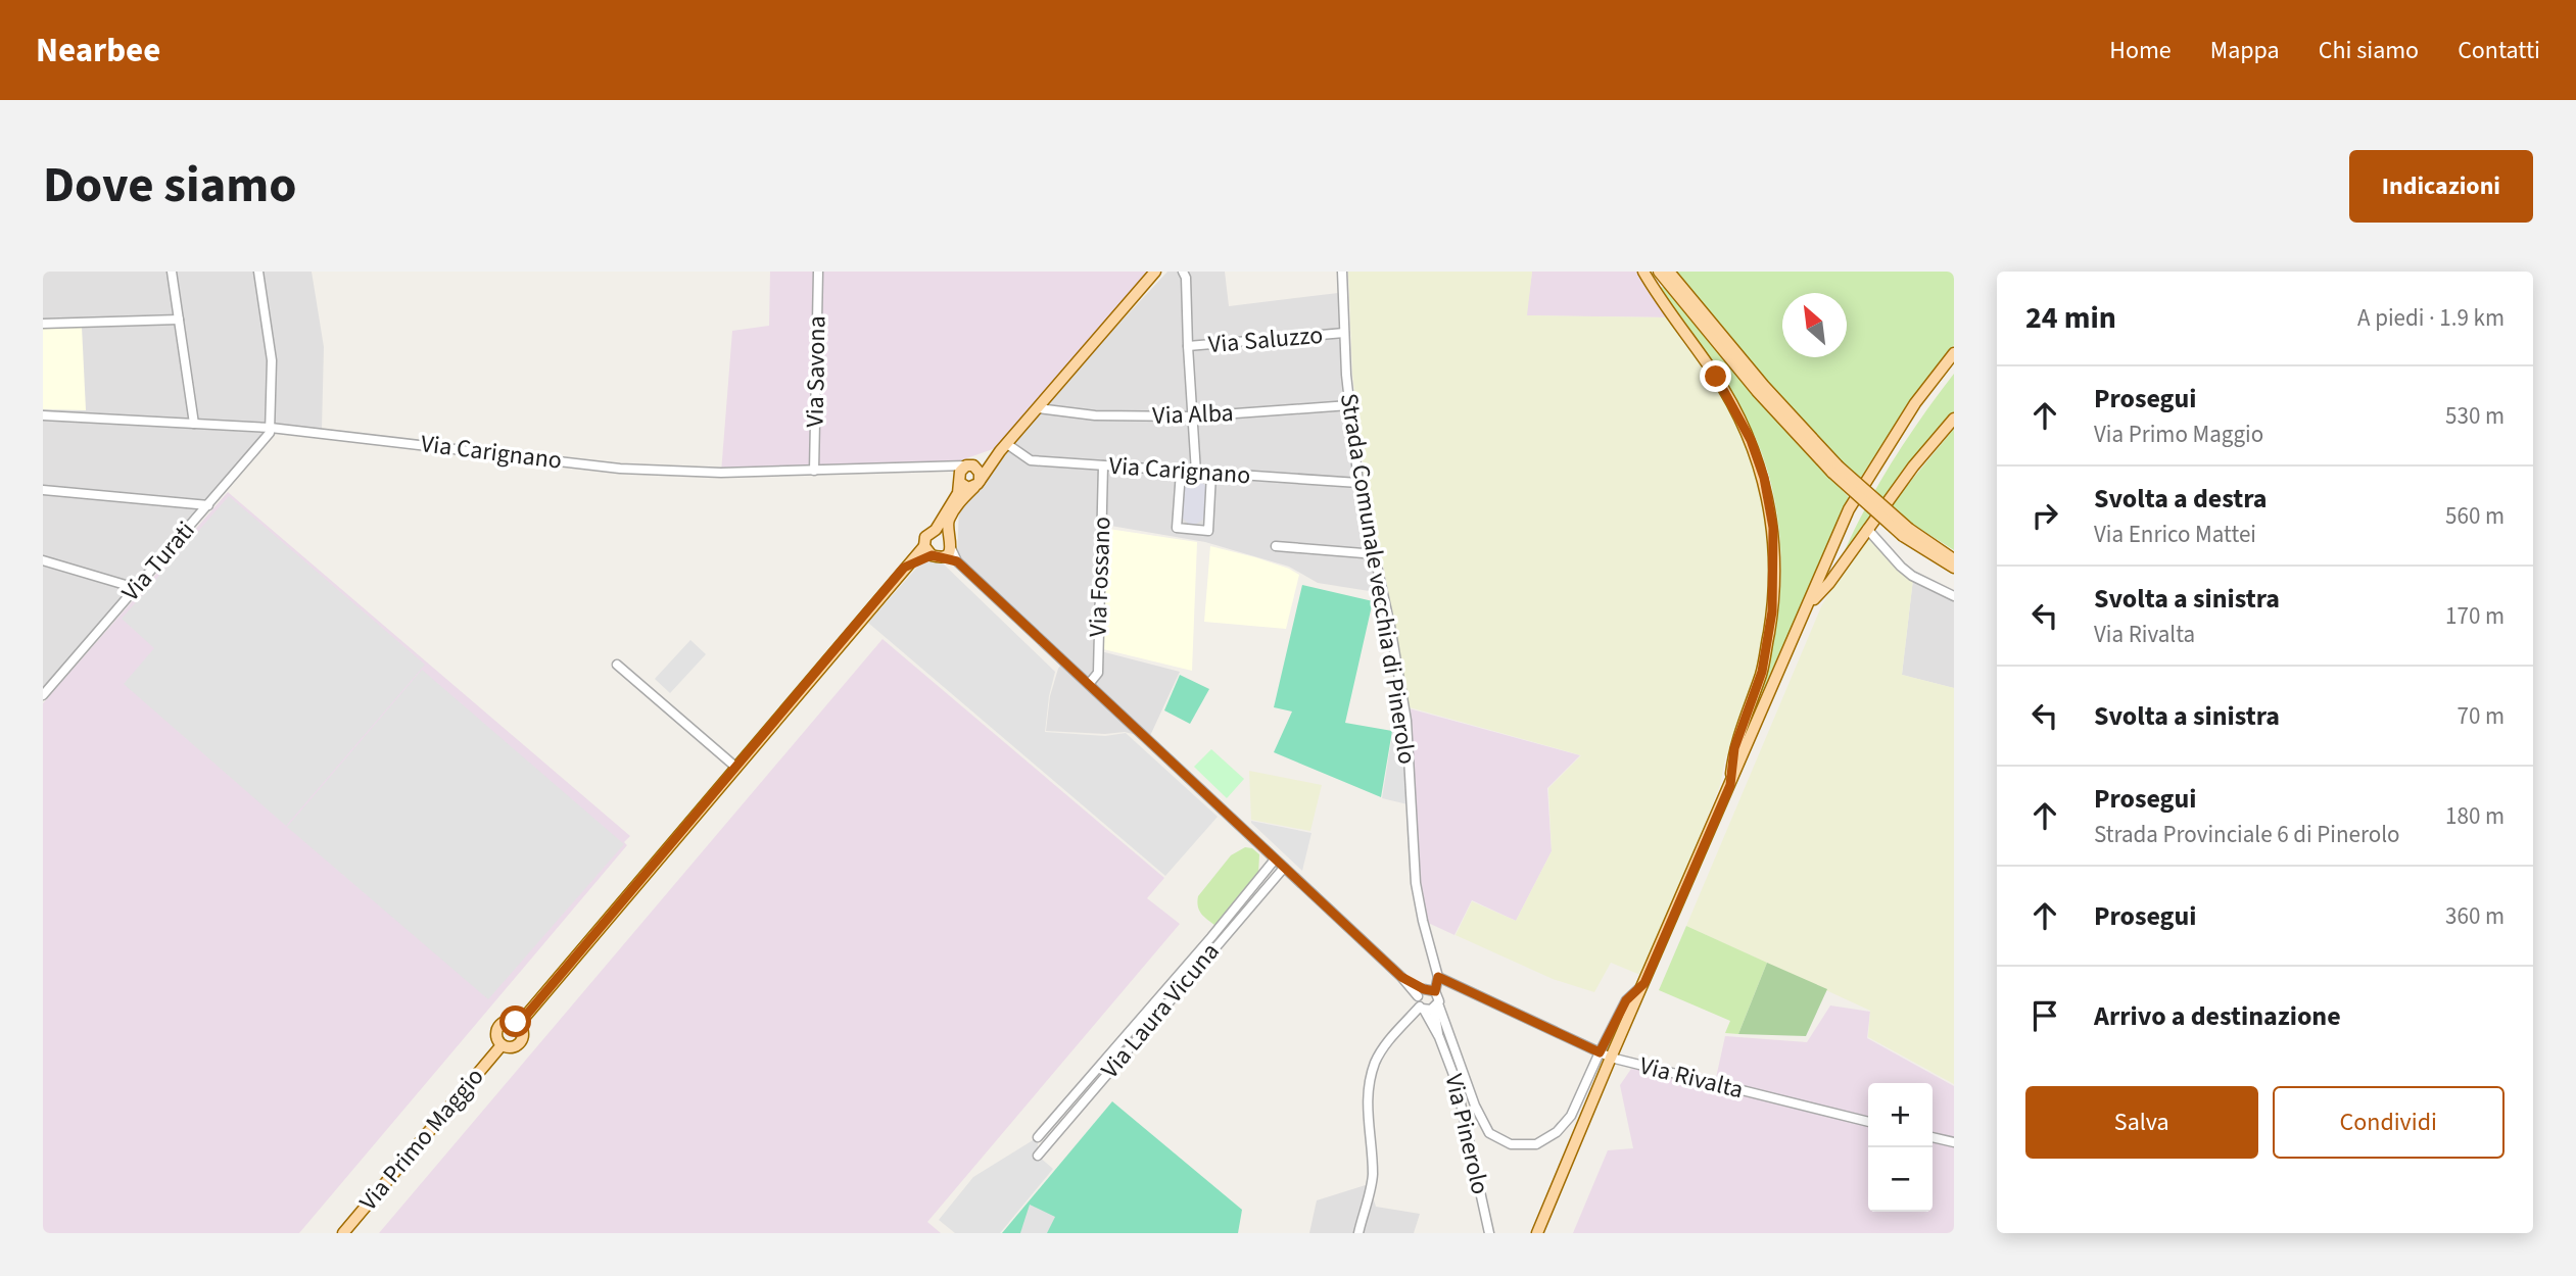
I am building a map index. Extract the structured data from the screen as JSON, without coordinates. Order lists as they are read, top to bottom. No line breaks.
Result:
{"streets":{"main road":["Via Primo Maggio"],"street":["Via Saluzzo","Via Savona","Via Alba","Via Carignano","Via Turati","Via Fossano","Strada Comunale vecchia di Pinerolo","Via Laura Vicuna","Via Rivalta","Via Pinerolo"]},"crossings":[["Via Saluzzo","Strada Comunale vecchia di Pinerolo"],["Via Savona","Via Carignano"],["Via Alba","Strada Comunale vecchia di Pinerolo"],["Via Carignano","Via Turati"],["Via Carignano","Via Fossano"],["Via Carignano","Strada Comunale vecchia di Pinerolo"],["Strada Comunale vecchia di Pinerolo","Via Rivalta"]],"north":"top left","page":{"header":"Nearbee","nav":["Home","Mappa","Chi siamo","Contatti"],"title":"Dove siamo","buttons":["Indicazioni",["Salva","Condividi"]],"heading":["24 min","A piedi · 1.9 km"],"list":[["Prosegui","Via Primo Maggio","530 m"],["Svolta a destra","Via Enrico Mattei","560 m"],["Svolta a sinistra","Via Rivalta","170 m"],["Svolta a sinistra","70 m"],["Prosegui","Strada Provinciale 6 di Pinerolo","180 m"],["Prosegui","360 m"],"Arrivo a destinazione"],"map_buttons":["+","−"]}}
